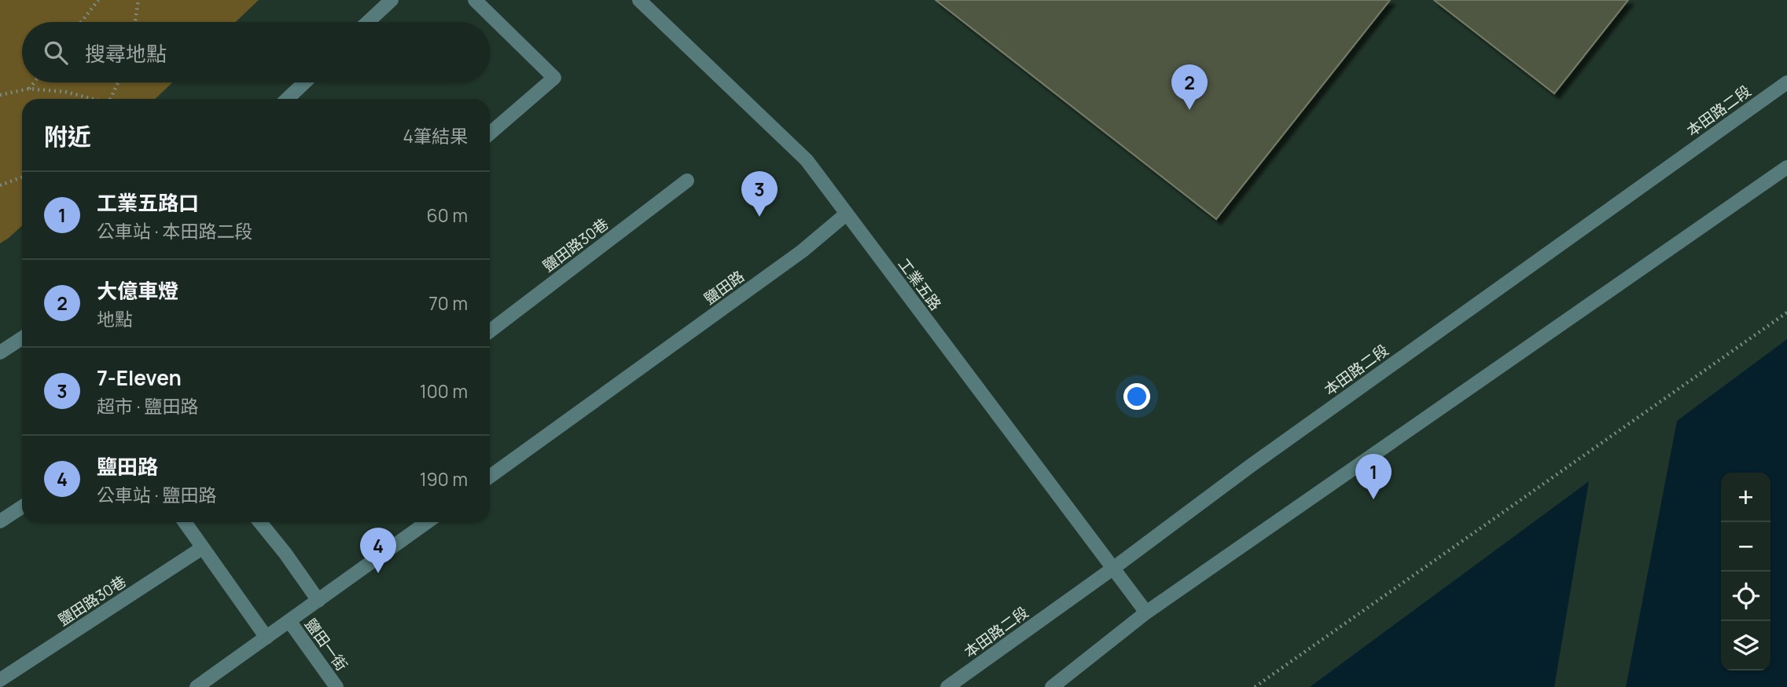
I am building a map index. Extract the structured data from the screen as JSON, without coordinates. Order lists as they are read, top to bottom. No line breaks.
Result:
{"streets":{"street":["本田路二段","鹽田路30巷","工業五路","鹽田路","鹽田一街"]},"crossings":[["本田路二段","工業五路"],["工業五路","鹽田路"]],"page":{"search":"搜尋地點","pins":["2","3","1","4"],"heading":["附近","4筆結果"],"list":[{"mark":"1","name":"工業五路口","note":"公車站 · 本田路二段","value":"60 m"},{"mark":"2","name":"大億車燈","note":"地點","value":"70 m"},{"mark":"3","name":"7-Eleven","note":"超市 · 鹽田路","value":"100 m"},{"mark":"4","name":"鹽田路","note":"公車站 · 鹽田路","value":"190 m"}],"map_buttons":["+","−"]}}
